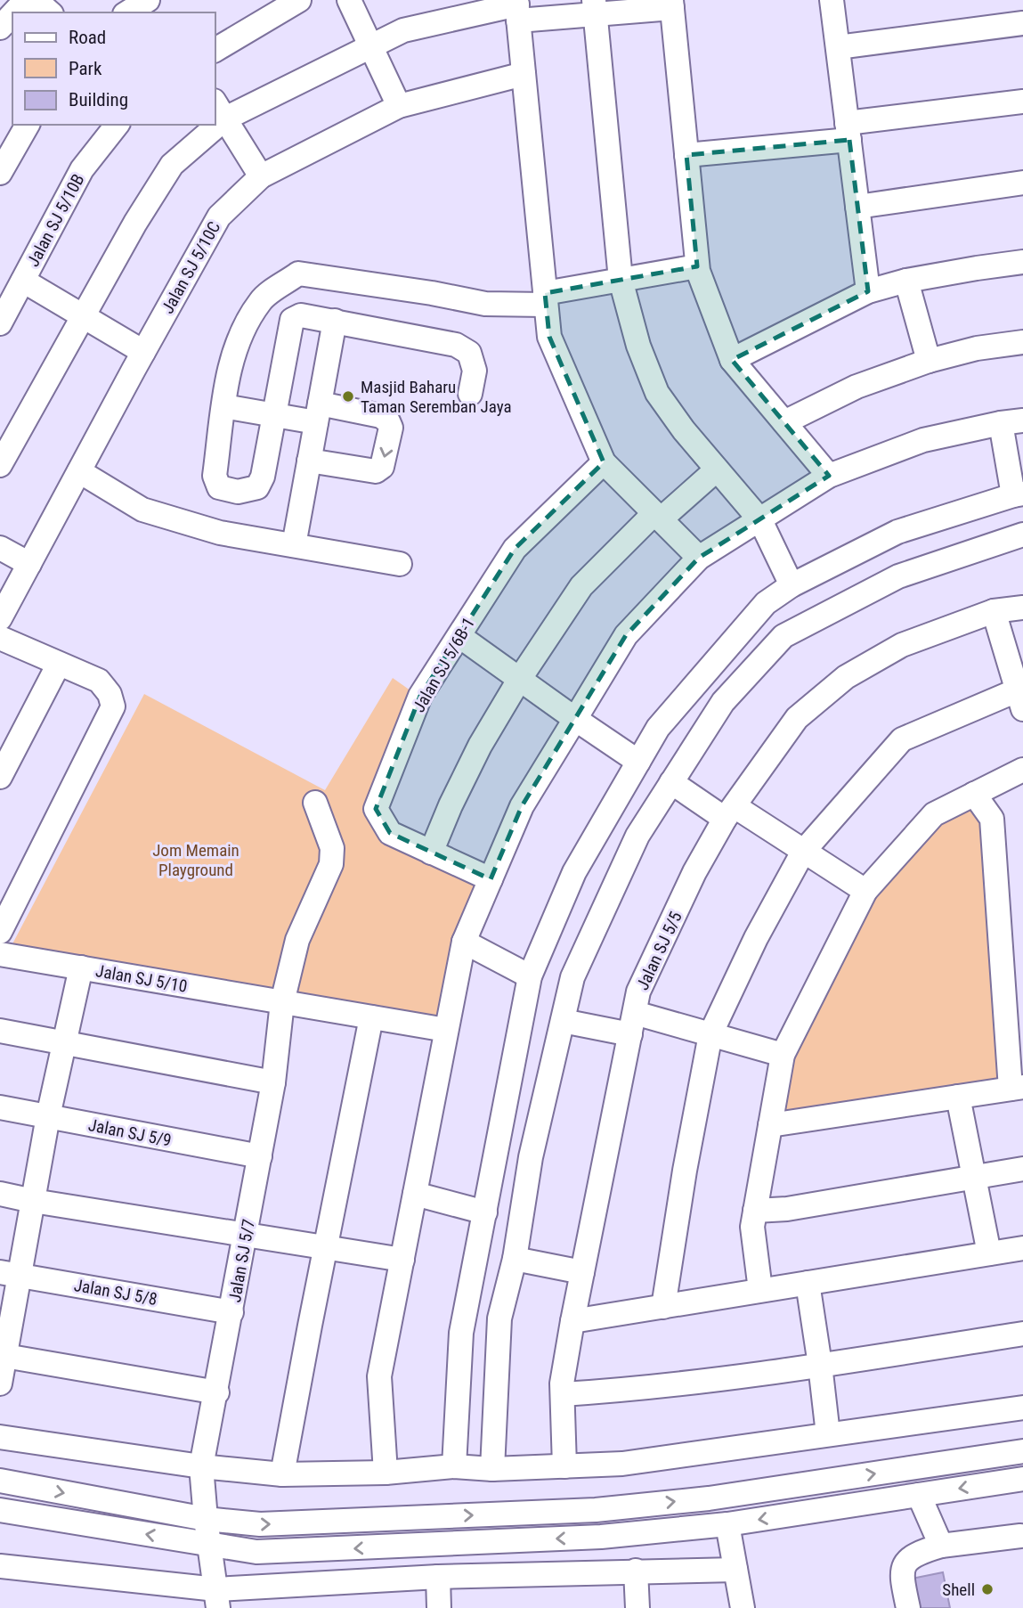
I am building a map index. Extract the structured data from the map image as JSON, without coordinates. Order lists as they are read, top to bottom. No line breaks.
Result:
{"streets":{"street":["Jalan SJ 5/10B","Jalan SJ 5/10C","Jalan SJ 5/6B-1","Jalan SJ 5/5","Jalan SJ 5/10","Jalan SJ 5/9","Jalan SJ 5/7","Jalan SJ 5/8"]},"crossings":[["Jalan SJ 5/10","Jalan SJ 5/7"],["Jalan SJ 5/9","Jalan SJ 5/7"],["Jalan SJ 5/7","Jalan SJ 5/8"]],"parks":["Jom Memain Playground"],"places":["Masjid Baharu Taman Seremban Jaya","Shell"],"legend":["Road","Park","Building"]}
